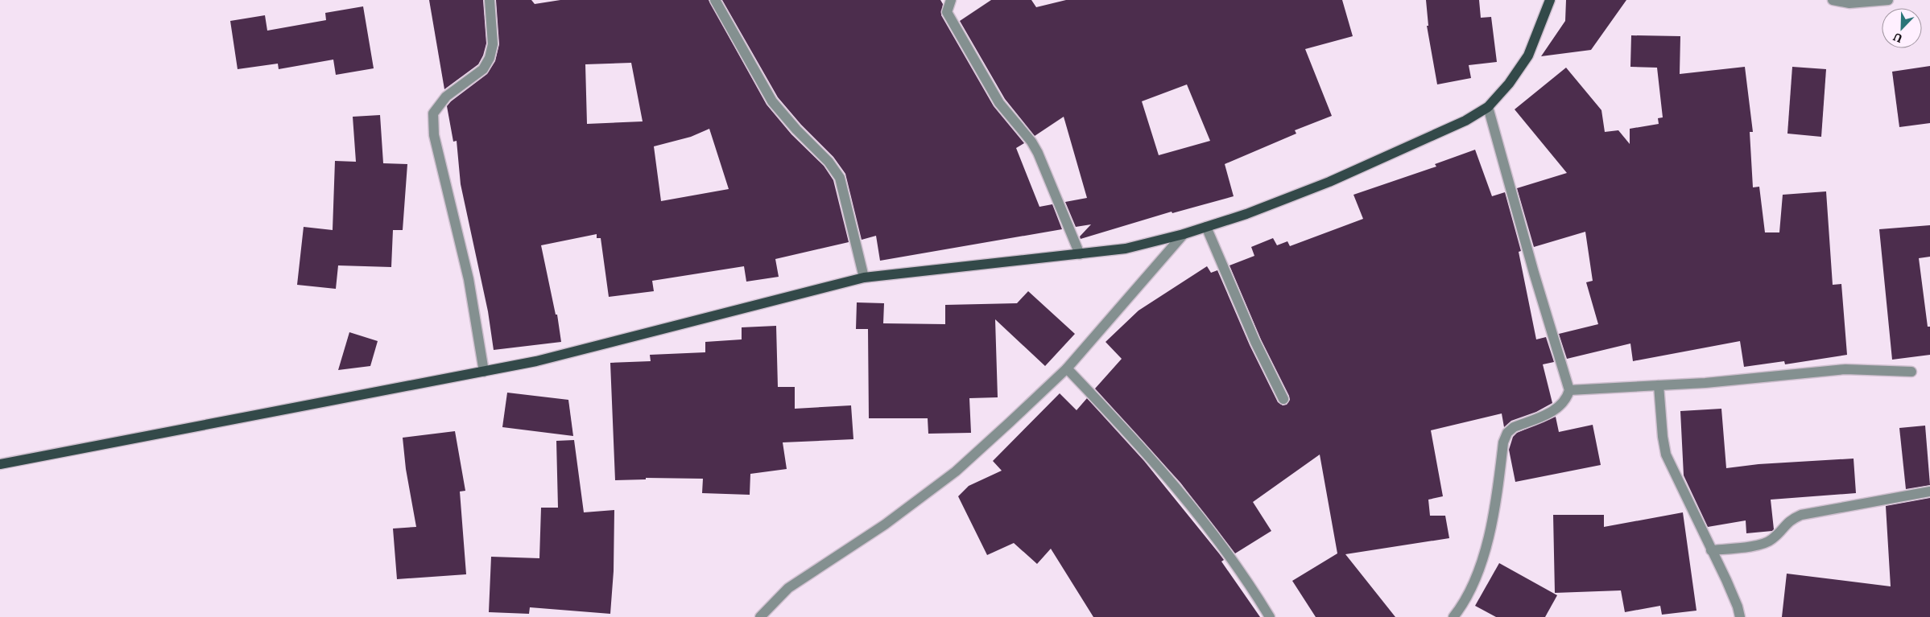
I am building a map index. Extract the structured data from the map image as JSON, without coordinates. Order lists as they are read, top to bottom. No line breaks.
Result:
{"north":"bottom left"}
